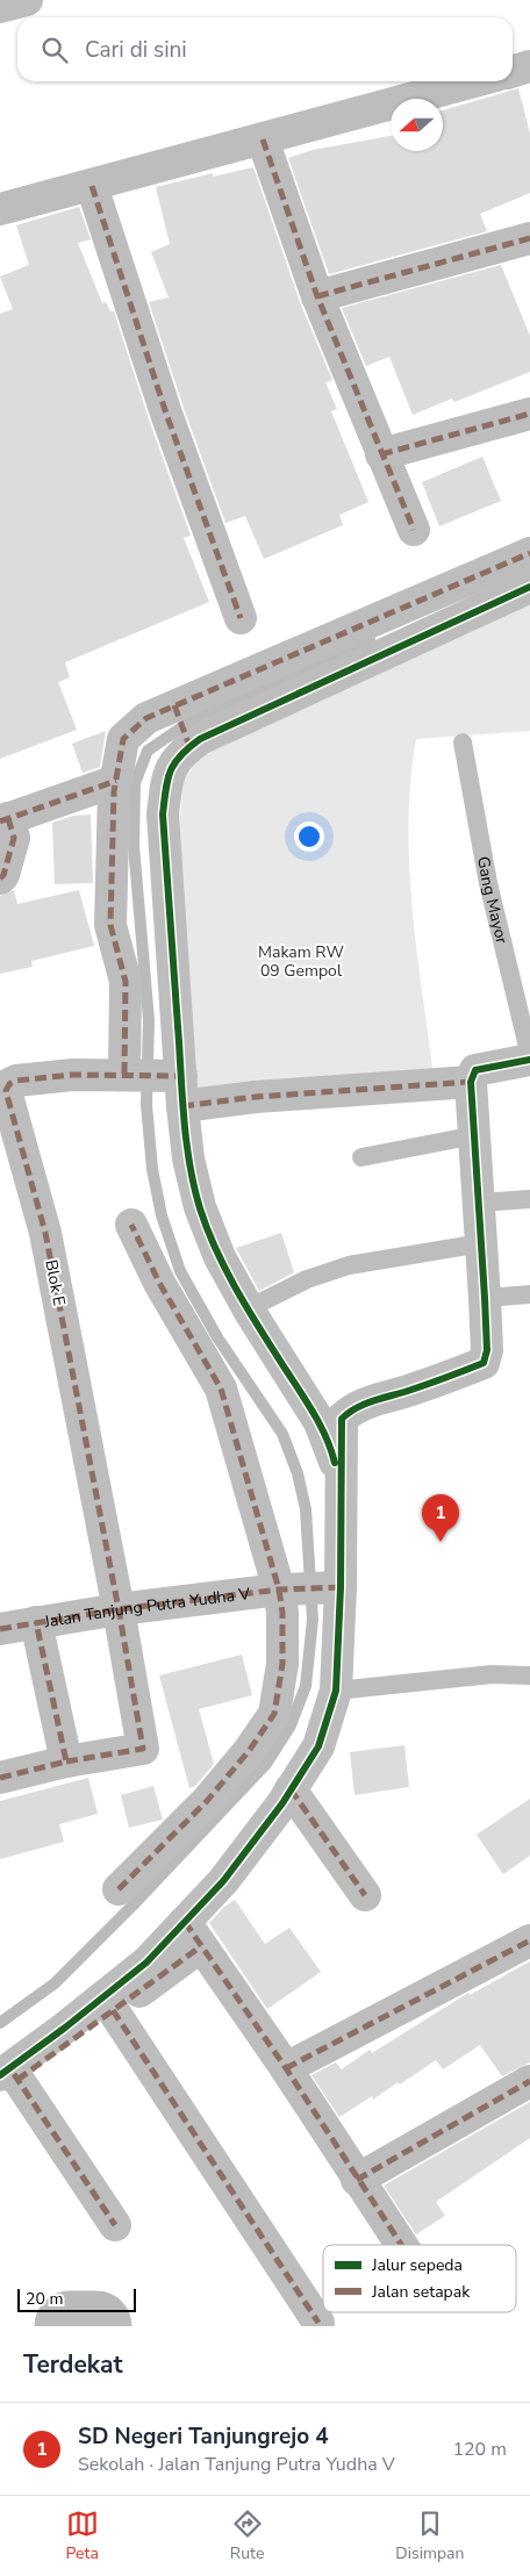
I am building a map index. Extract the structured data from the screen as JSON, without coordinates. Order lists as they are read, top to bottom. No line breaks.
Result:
{"streets":{"street":["Blok E","Jalan Tanjung Putra Yudha V"],"lane":["Gang Mayor"]},"crossings":[["Blok E","Jalan Tanjung Putra Yudha V"]],"parks":["Makam RW 09 Gempol"],"legend":["Jalur sepeda","Jalan setapak"],"scale_bar":"20 m","north":"left","page":{"search":"Cari di sini","pins":"1","scale":"20 m","heading":"Terdekat","list":[{"mark":"1","name":"SD Negeri Tanjungrejo 4","note":"Sekolah · Jalan Tanjung Putra Yudha V","value":"120 m"}],"nav":["Peta","Rute","Disimpan"]}}
